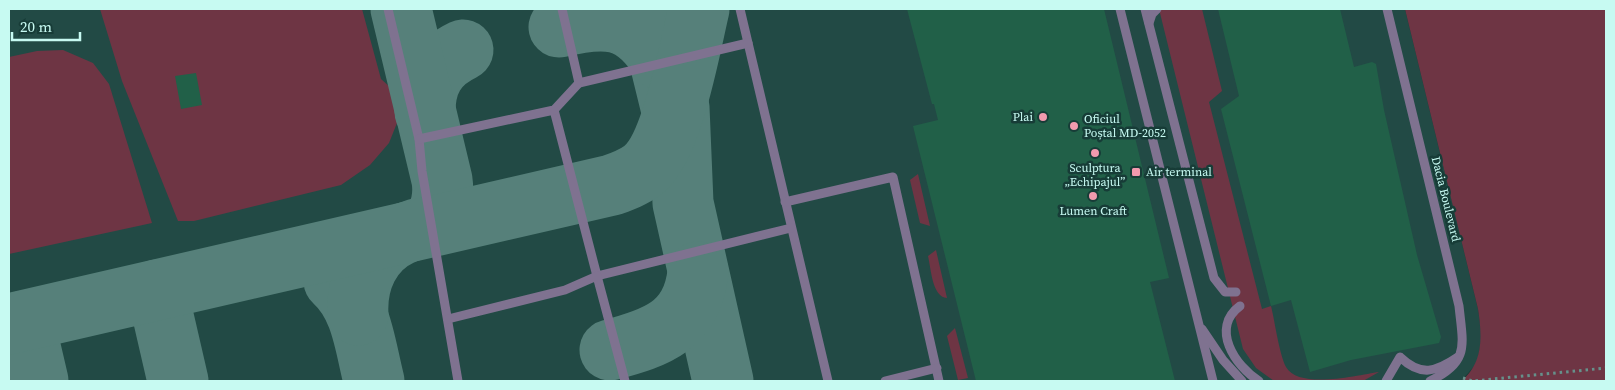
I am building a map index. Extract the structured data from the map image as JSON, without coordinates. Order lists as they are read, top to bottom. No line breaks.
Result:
{"streets":{"lane":["Dacia Boulevard"]},"places":{"other":["Plai","Oficiul Poștal MD-2052","Sculptura „Echipajul”","Lumen Craft"],"transit":["Air terminal"]},"scale_bar":"20 m"}
